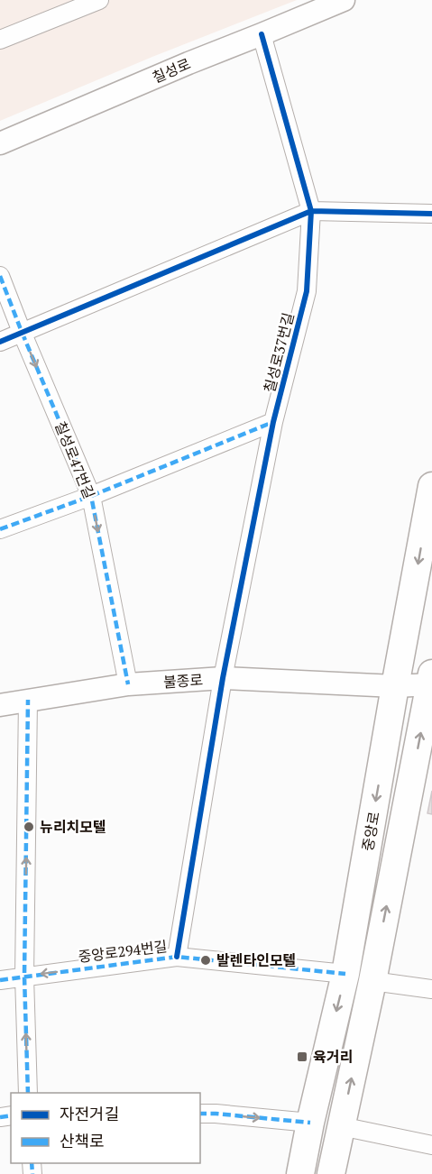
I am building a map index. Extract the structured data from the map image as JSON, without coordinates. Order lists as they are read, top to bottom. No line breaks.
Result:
{"streets":{"main road":["중앙로"],"street":["칠성로","칠성로37번길","칠성로47번길","불종로","중앙로294번길"]},"crossings":[["칠성로","칠성로37번길"],["칠성로37번길","불종로"],["칠성로37번길","중앙로294번길"],["칠성로47번길","불종로"],["불종로","중앙로"],["중앙로","중앙로294번길"]],"one_way":["칠성로47번길","중앙로294번길"],"places":{"other":["뉴리치모텔","발렌타인모텔"],"transit":["육거리"]},"legend":["자전거길","산책로"]}
